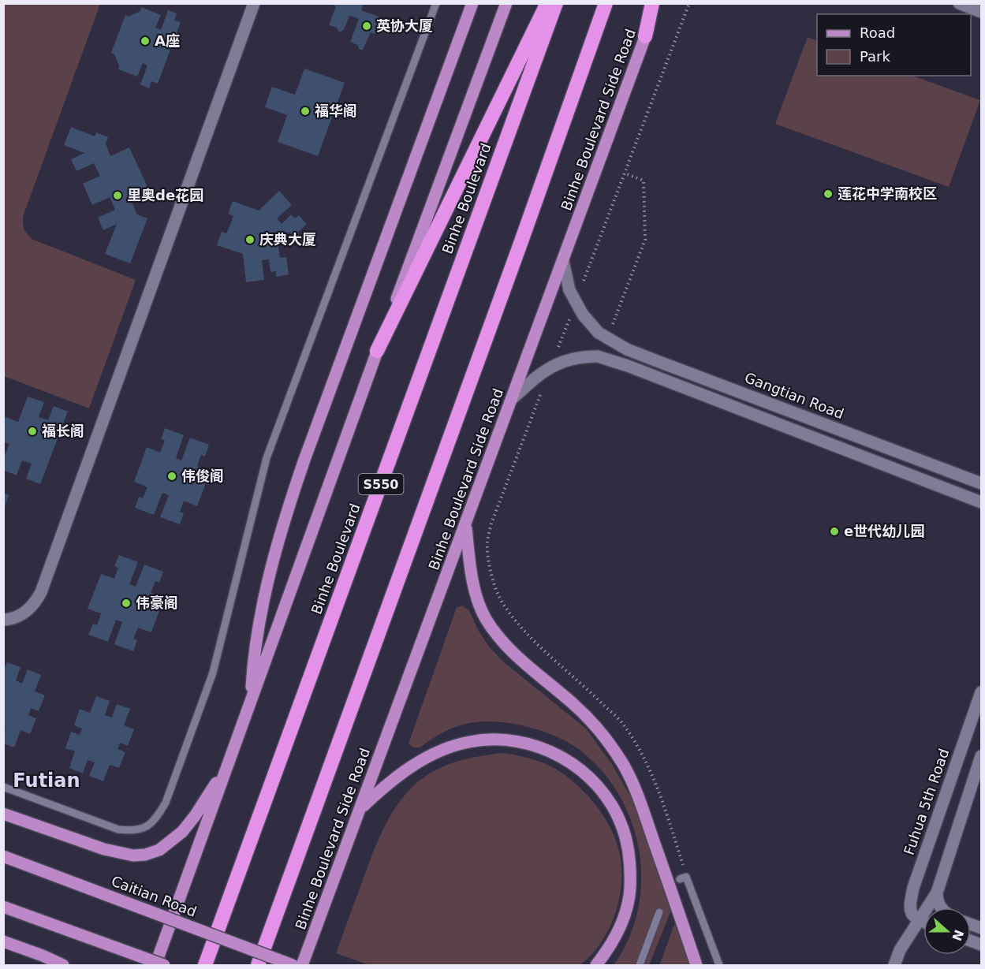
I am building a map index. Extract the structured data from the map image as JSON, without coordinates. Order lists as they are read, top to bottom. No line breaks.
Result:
{"streets":{"highway":["Binhe Boulevard","S550"],"main road":["Binhe Boulevard Side Road","Caitian Road"],"street":["Gangtian Road","Fuhua 5th Road"]},"districts":["Futian"],"places":["英协大厦","A座","福华阁","莲花中学南校区","里奥de花园","庆典大厦","福长阁","伟俊阁","e世代幼儿园","伟豪阁"],"legend":["Road","Park"],"north":"right"}
